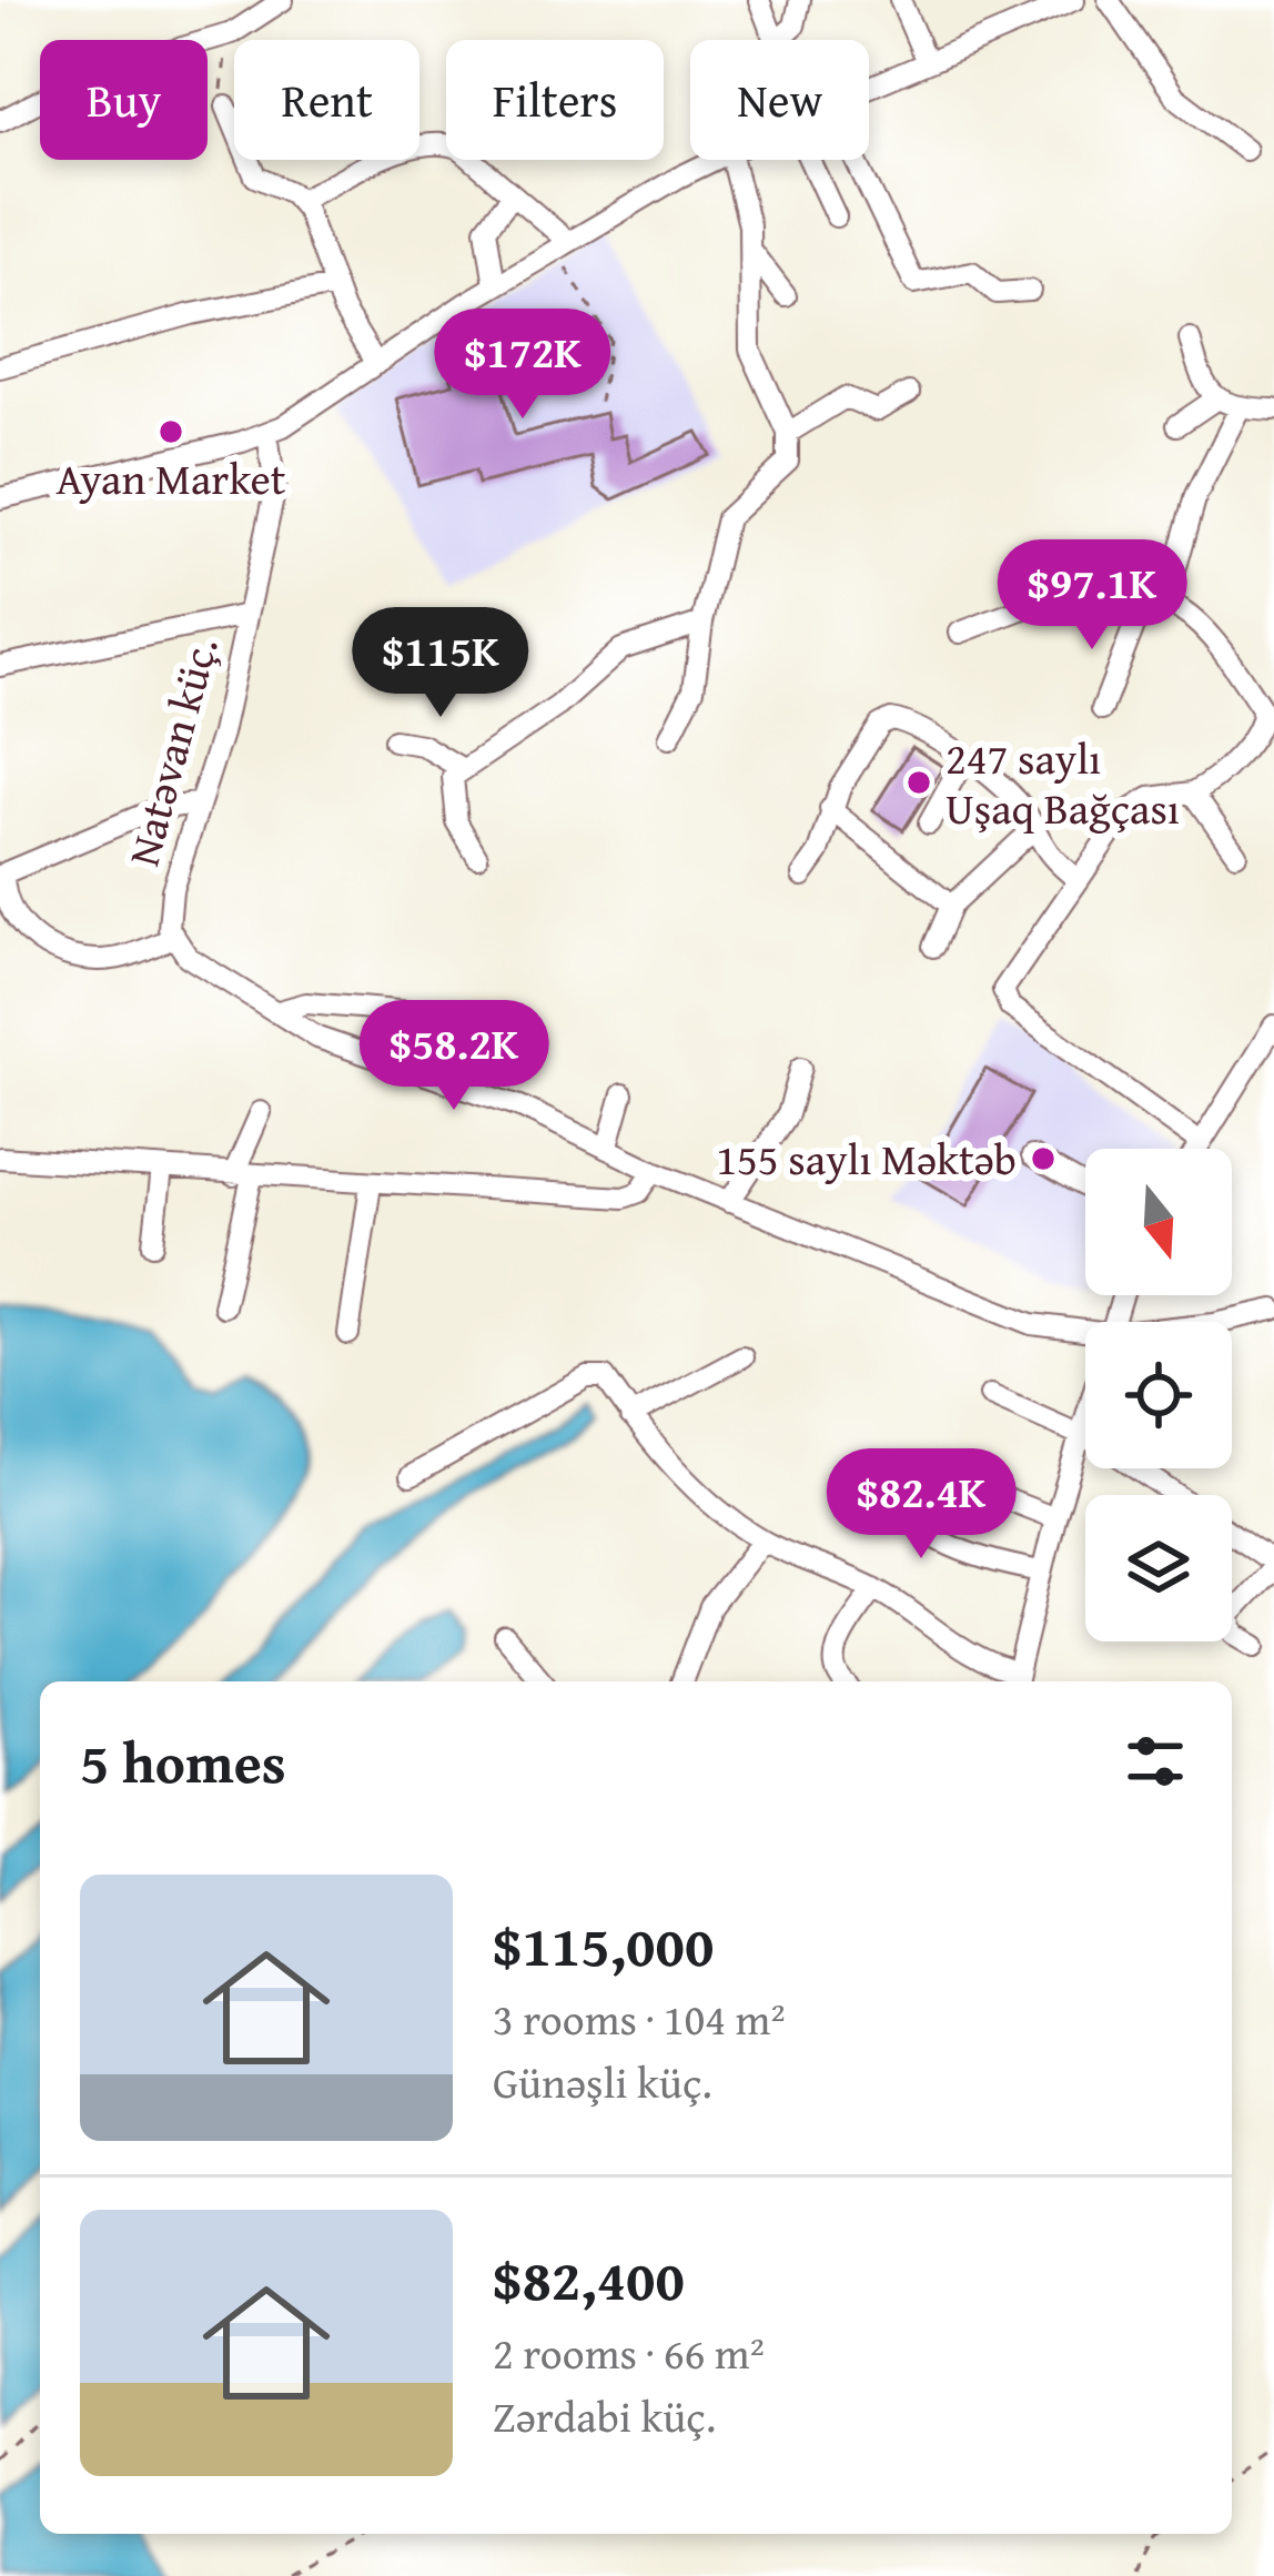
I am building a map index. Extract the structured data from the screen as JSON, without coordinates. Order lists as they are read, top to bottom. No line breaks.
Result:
{"streets":{"street":["Natəvan küç."]},"places":["Ayan Market","247 saylı Uşaq Bağçası","155 saylı Məktəb"],"north":"bottom","page":{"chip":["Buy","Rent","Filters","New"],"price":["$172K","$97.1K","$115K","$58.2K","$82.4K"],"heading":"5 homes","list":[{"name":"$115,000","note":"3 rooms · 104 m² · Günəşli küç."},{"name":"$82,400","note":"2 rooms · 66 m² · Zərdabi küç."}]}}
